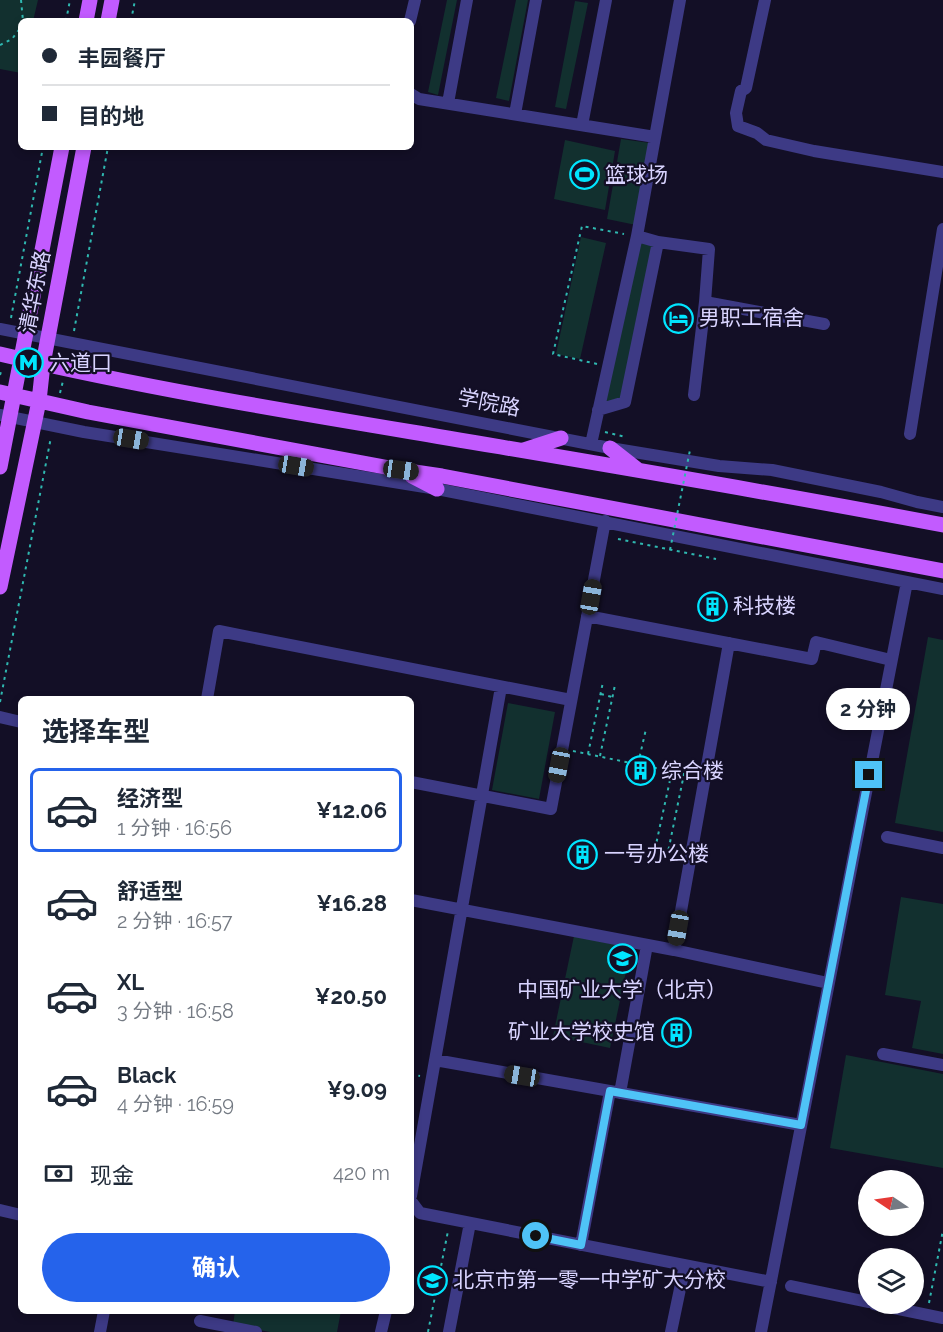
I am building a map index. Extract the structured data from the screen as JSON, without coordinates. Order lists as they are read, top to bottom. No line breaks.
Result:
{"streets":{"main road":["清华东路","学院路"]},"crossings":[["清华东路","学院路"]],"places":{"sports":["篮球场"],"hotel":["男职工宿舍"],"metro station":["六道口"],"building":["科技楼","综合楼","一号办公楼","矿业大学校史馆"],"school or university":["中国矿业大学（北京）","北京市第一零一中学矿大分校"]},"north":"left","page":{"banner":["丰园餐厅","目的地"],"bubble":"2 分钟","heading":"选择车型","list":[{"name":"经济型","note":"1 分钟 · 16:56","value":"¥12.06"},{"name":"舒适型","note":"2 分钟 · 16:57","value":"¥16.28"},{"name":"XL","note":"3 分钟 · 16:58","value":"¥20.50"},{"name":"Black","note":"4 分钟 · 16:59","value":"¥9.09"}],"pay":["现金","420 m"],"buttons":"确认"}}
